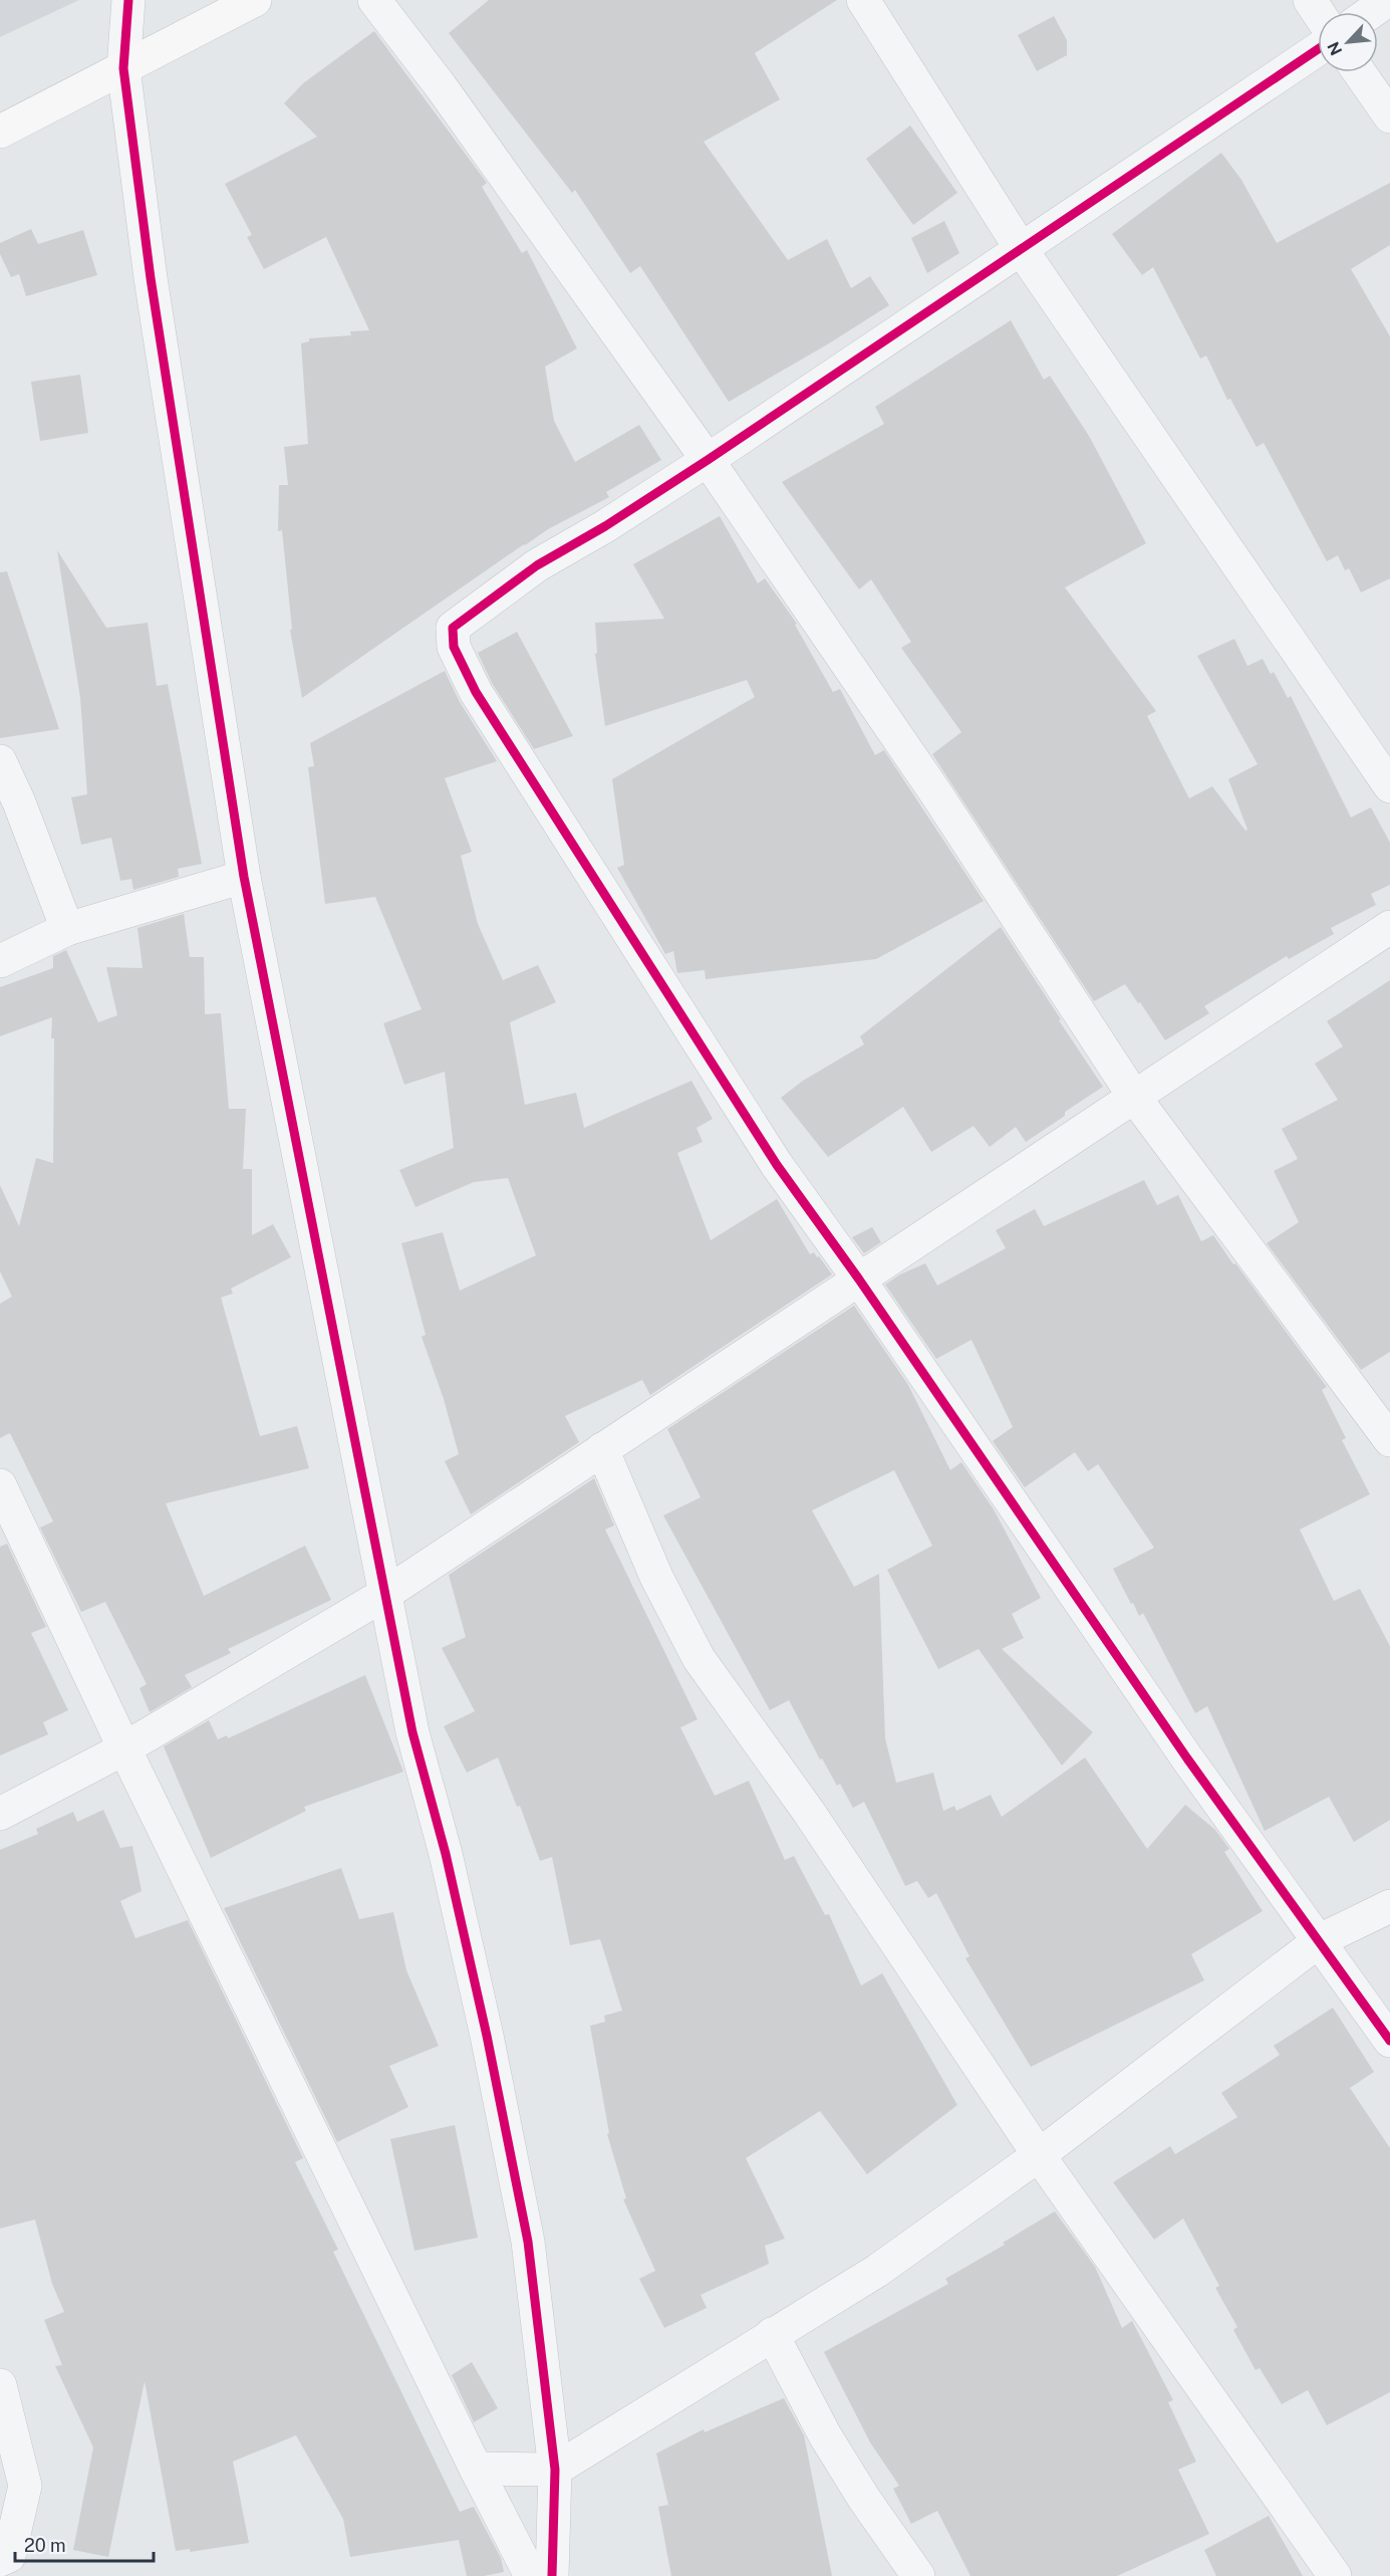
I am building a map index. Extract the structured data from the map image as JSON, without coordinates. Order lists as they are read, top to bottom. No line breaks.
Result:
{"scale_bar":"20 m","north":"bottom left"}
